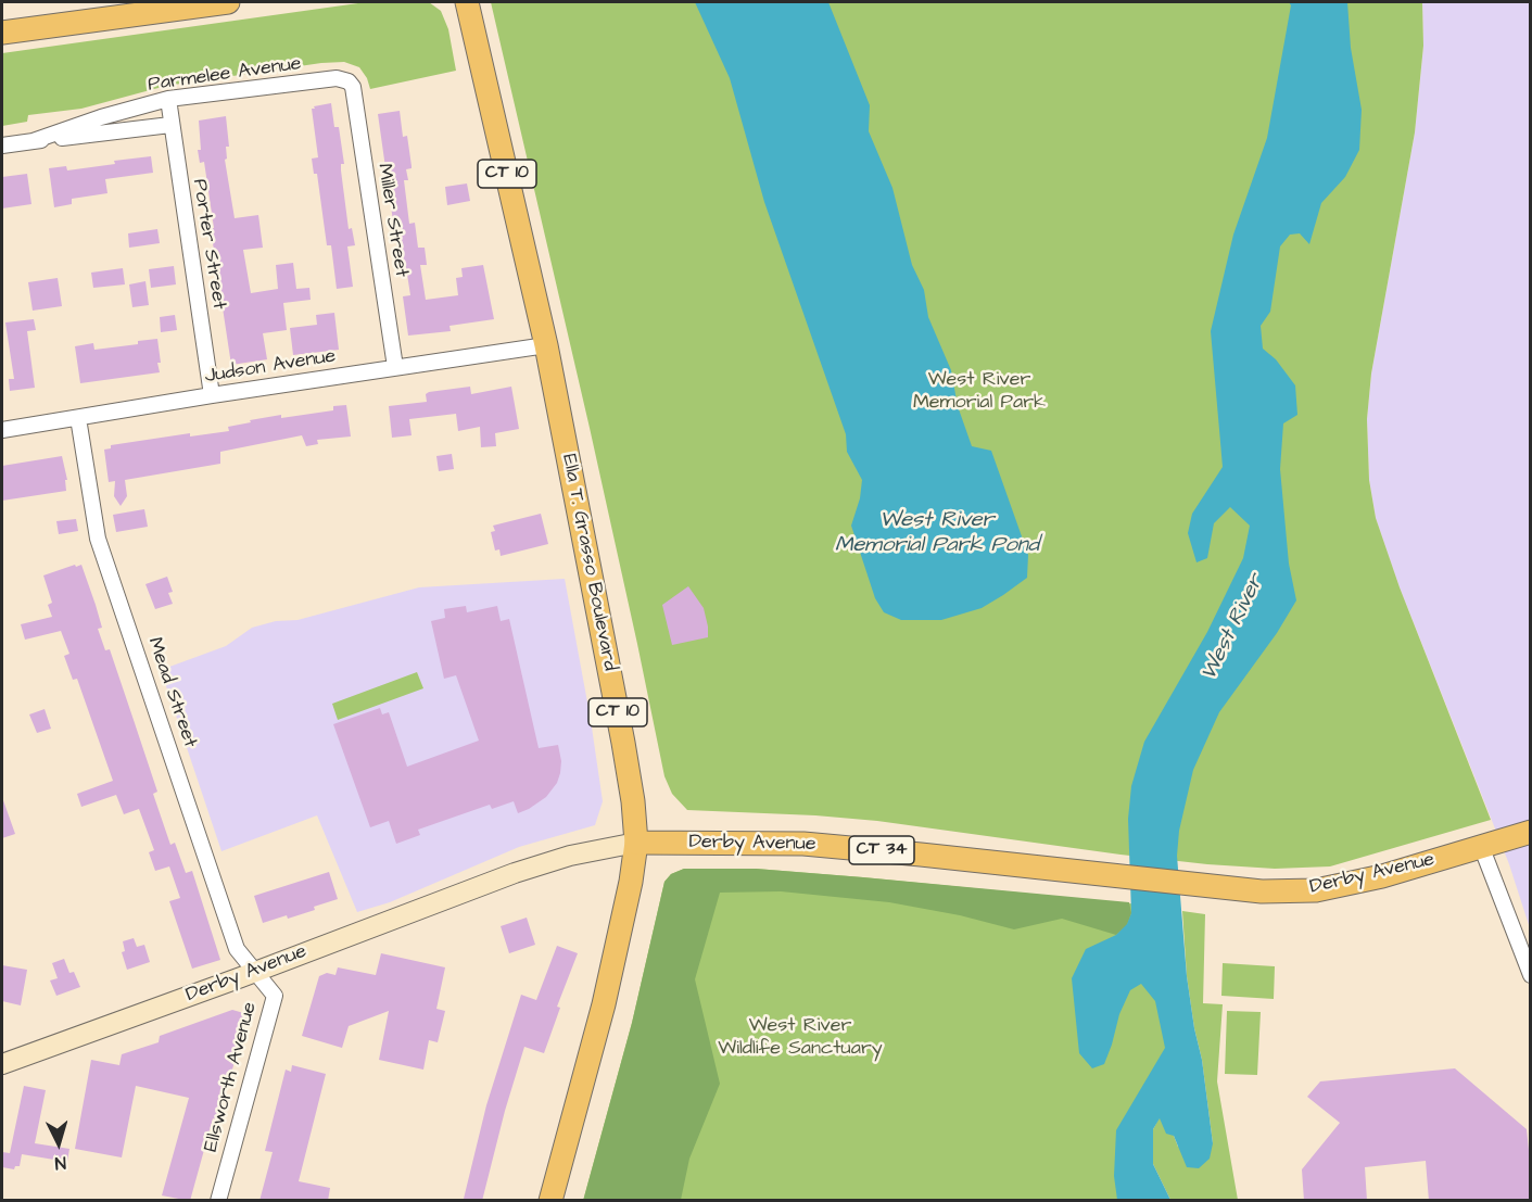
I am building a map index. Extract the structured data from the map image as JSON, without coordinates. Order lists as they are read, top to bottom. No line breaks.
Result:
{"streets":{"main road":["CT 10","Ella T. Grasso Boulevard","Derby Avenue","CT 34"],"street":["Parmelee Avenue","Miller Street","Porter Street","Judson Avenue","Mead Street","Ellsworth Avenue"]},"crossings":[["Parmelee Avenue","Miller Street"],["Parmelee Avenue","Porter Street"],["Miller Street","Judson Avenue"],["Porter Street","Judson Avenue"],["Judson Avenue","Ella T. Grasso Boulevard"],["Judson Avenue","Mead Street"],["Ella T. Grasso Boulevard","Derby Avenue"],["Mead Street","Derby Avenue"],["Mead Street","Ellsworth Avenue"],["Derby Avenue","Ellsworth Avenue"]],"water":["West River Memorial Park Pond","West River"],"parks":["West River Memorial Park","West River Wildlife Sanctuary"],"north":"bottom"}
